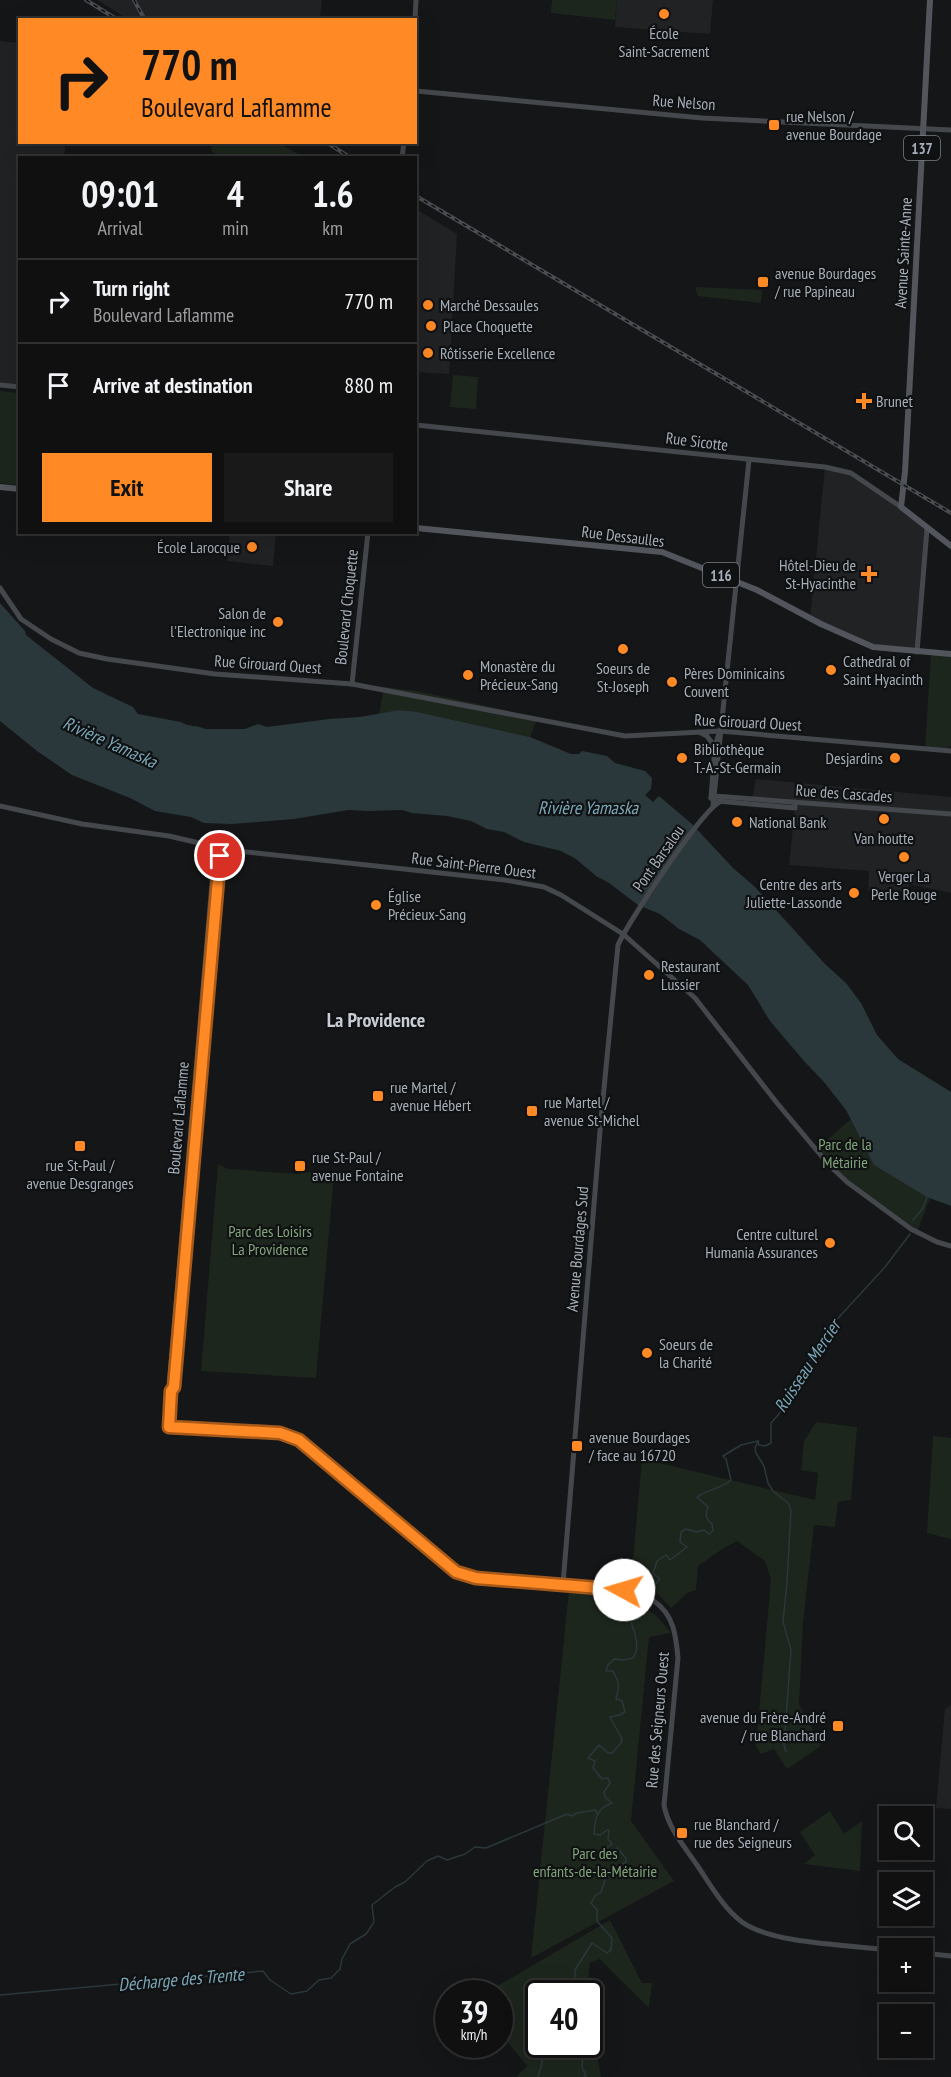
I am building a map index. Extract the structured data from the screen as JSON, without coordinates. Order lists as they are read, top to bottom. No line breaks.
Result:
{"streets":{"main road":["137","Avenue Sainte-Anne","Rue Sicotte","Rue Dessaulles","116"],"street":["Rue Nelson","Boulevard Choquette","Rue Girouard Ouest","Rue des Cascades","Pont Barsalou","Rue Saint-Pierre Ouest","Boulevard Laflamme","Avenue Bourdages Sud","Rue des Seigneurs Ouest"]},"crossings":[["Rue Nelson","Avenue Sainte-Anne"],["Avenue Sainte-Anne","Rue Sicotte"],["Boulevard Choquette","Rue Girouard Ouest"],["Rue des Cascades","Pont Barsalou"],["Pont Barsalou","Avenue Bourdages Sud"],["Rue Saint-Pierre Ouest","Boulevard Laflamme"],["Rue Saint-Pierre Ouest","Avenue Bourdages Sud"],["Boulevard Laflamme","Rue des Seigneurs Ouest"],["Avenue Bourdages Sud","Rue des Seigneurs Ouest"]],"districts":["La Providence"],"water":["Rivière Yamaska","Ruisseau Mercier","Décharge des Trente"],"parks":["Parc de la Métairie","Parc des Loisirs La Providence","Parc des enfants-de-la-Métairie"],"places":{"other":["École Saint-Sacrement","Marché Dessaules","Place Choquette","Rôtisserie Excellence","École Larocque","Salon de l'Electronique inc","Soeurs de St-Joseph","Cathedral of Saint Hyacinth","Monastère du Précieux-Sang","Pères Dominicains Couvent","Bibliothèque T.-A.-St-Germain","Desjardins","Van houtte","National Bank","Verger La Perle Rouge","Centre des arts Juliette-Lassonde","Église Précieux-Sang","Restaurant Lussier","Centre culturel Humania Assurances","Soeurs de la Charité"],"transit":["rue Nelson / avenue Bourdage","avenue Bourdages / rue Papineau","rue Martel / avenue Hébert","rue Martel / avenue St-Michel","rue St-Paul / avenue Desgranges","rue St-Paul / avenue Fontaine","avenue Bourdages / face au 16720","avenue du Frère-André / rue Blanchard","rue Blanchard / rue des Seigneurs"],"health":["Brunet","Hôtel-Dieu de St-Hyacinthe"]},"page":{"turn":["770 m","Boulevard Laflamme"],"eta":["09:01","Arrival","4","min","1.6","km"],"list":[{"name":"Turn right","note":"Boulevard Laflamme","value":"770 m"},{"name":"Arrive at destination","value":"880 m"}],"buttons":["Exit","Share"],"map_buttons":["+","−"],"speed":"39 km/h","limit":"40"}}
